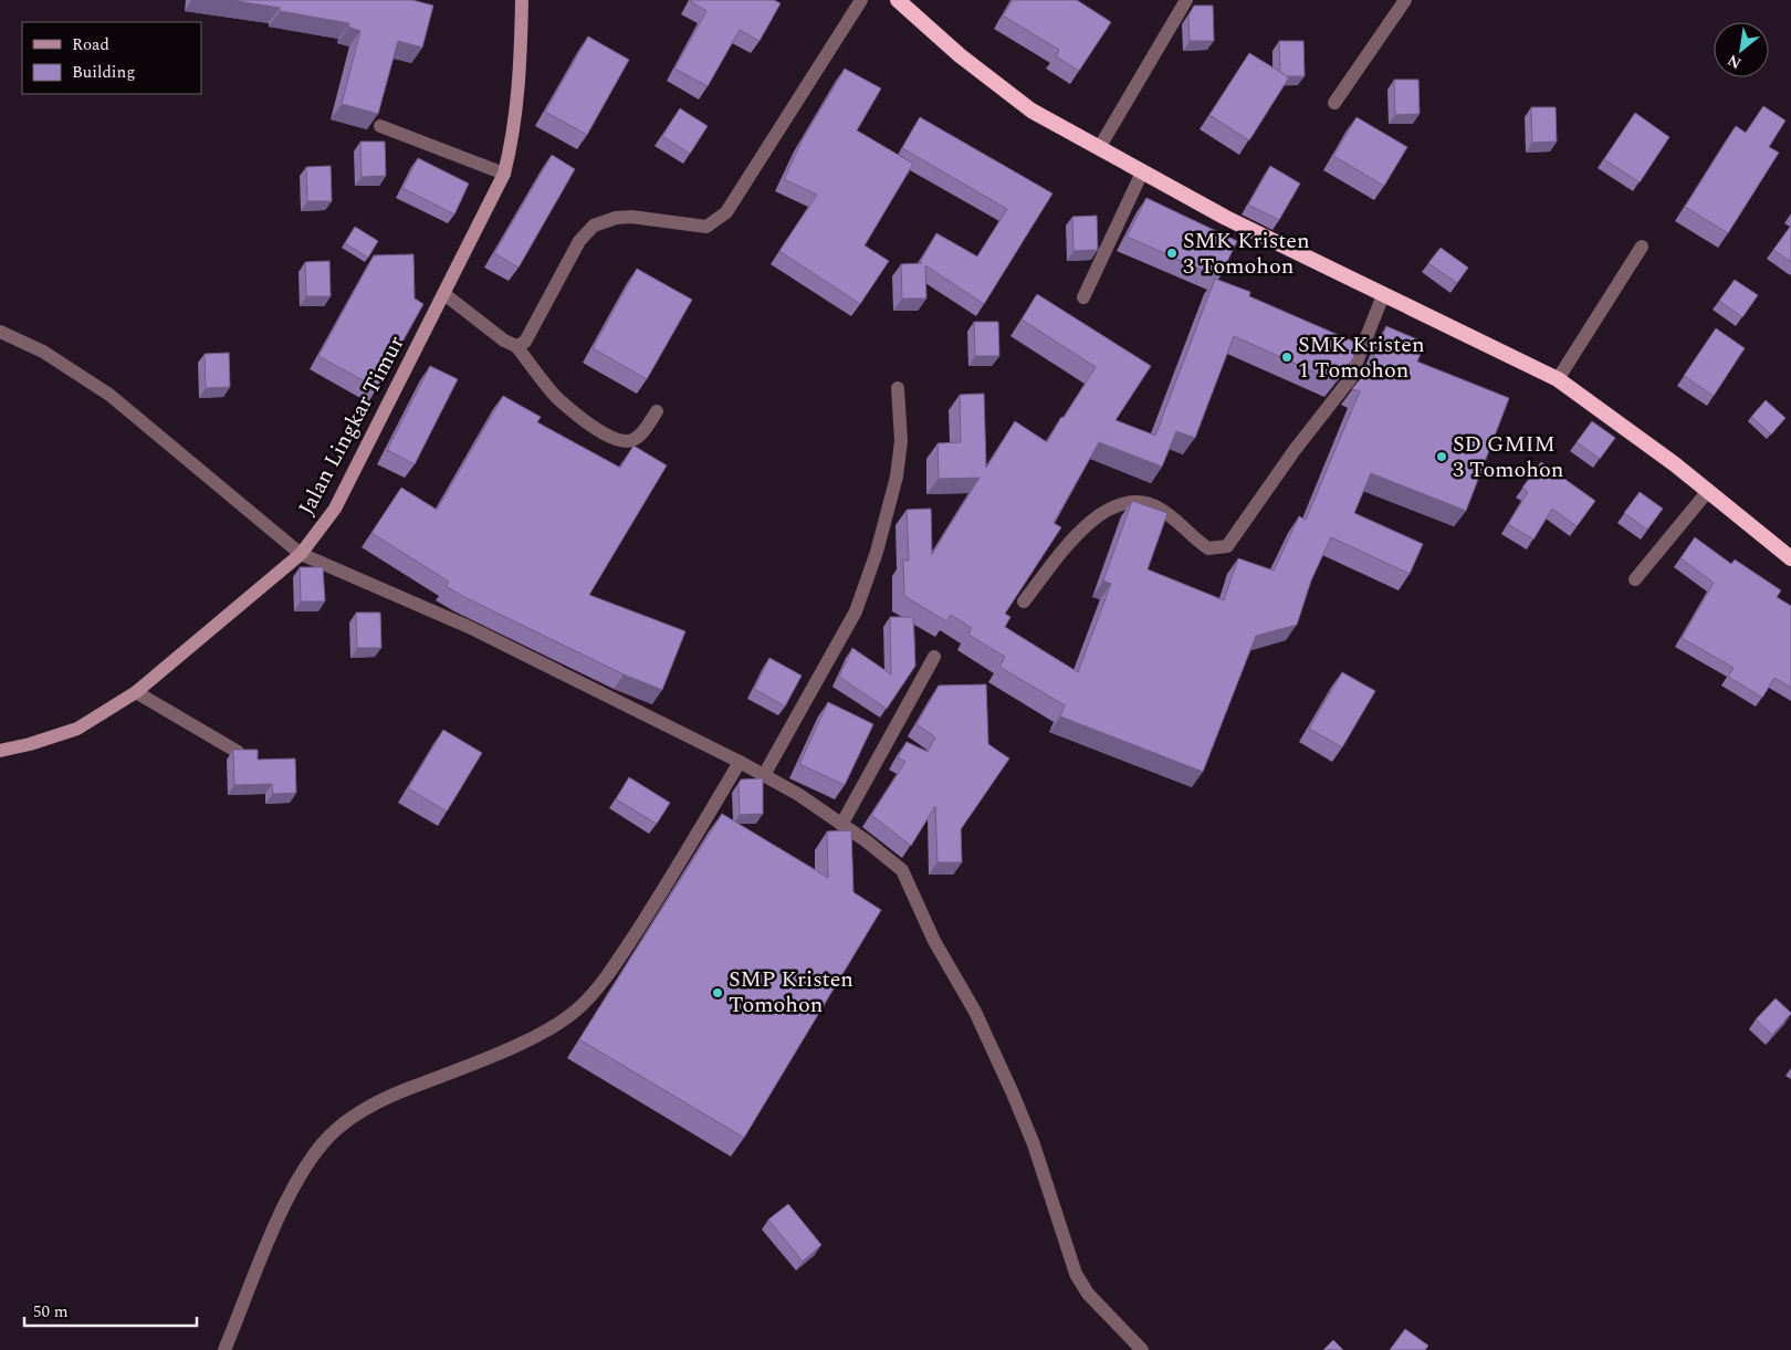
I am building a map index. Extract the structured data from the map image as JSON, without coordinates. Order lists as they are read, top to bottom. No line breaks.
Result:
{"streets":{"main road":["Jalan Lingkar Timur"]},"places":["SMK Kristen 3 Tomohon","SMK Kristen 1 Tomohon","SD GMIM 3 Tomohon","SMP Kristen Tomohon"],"legend":["Road","Building"],"scale_bar":"50 m","north":"bottom left"}
